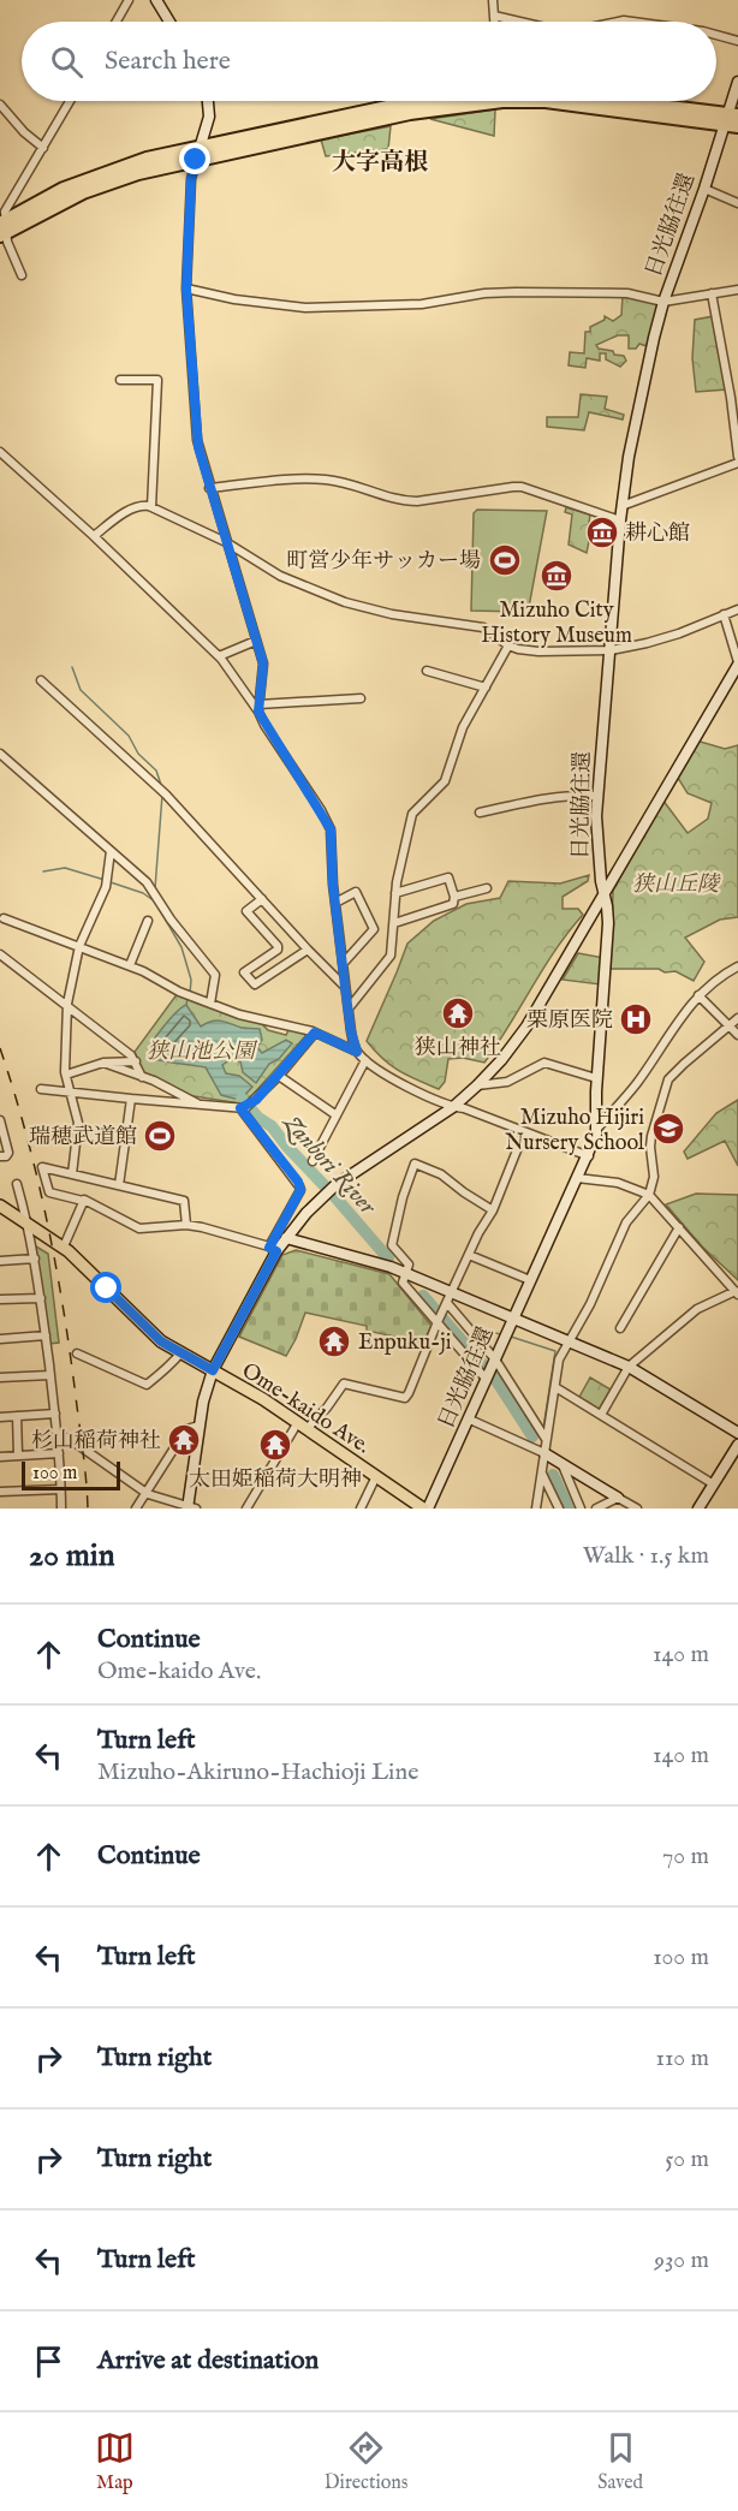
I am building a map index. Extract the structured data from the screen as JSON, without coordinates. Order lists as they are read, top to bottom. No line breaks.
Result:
{"streets":{"main road":["Ome-kaido Ave."],"street":["日光脇往還"]},"crossings":[["日光脇往還","Ome-kaido Ave."]],"districts":["大字高根"],"water":["Zanbori River"],"parks":["狭山丘陵","狭山池公園"],"places":{"museum":["耕心館","Mizuho City History Museum"],"sports":["町営少年サッカー場","瑞穂武道館"],"temple":["狭山神社","Enpuku-ji","杉山稲荷神社","太田姫稲荷大明神"],"hospital":["栗原医院"],"school or university":["Mizuho Hijiri Nursery School"]},"scale_bar":"100 m","page":{"search":"Search here","scale":"100 m","heading":["20 min","Walk · 1.5 km"],"list":[["Continue","Ome-kaido Ave.","140 m"],["Turn left","Mizuho-Akiruno-Hachioji Line","140 m"],["Continue","70 m"],["Turn left","100 m"],["Turn right","110 m"],["Turn right","50 m"],["Turn left","930 m"],"Arrive at destination"],"nav":["Map","Directions","Saved"]}}
